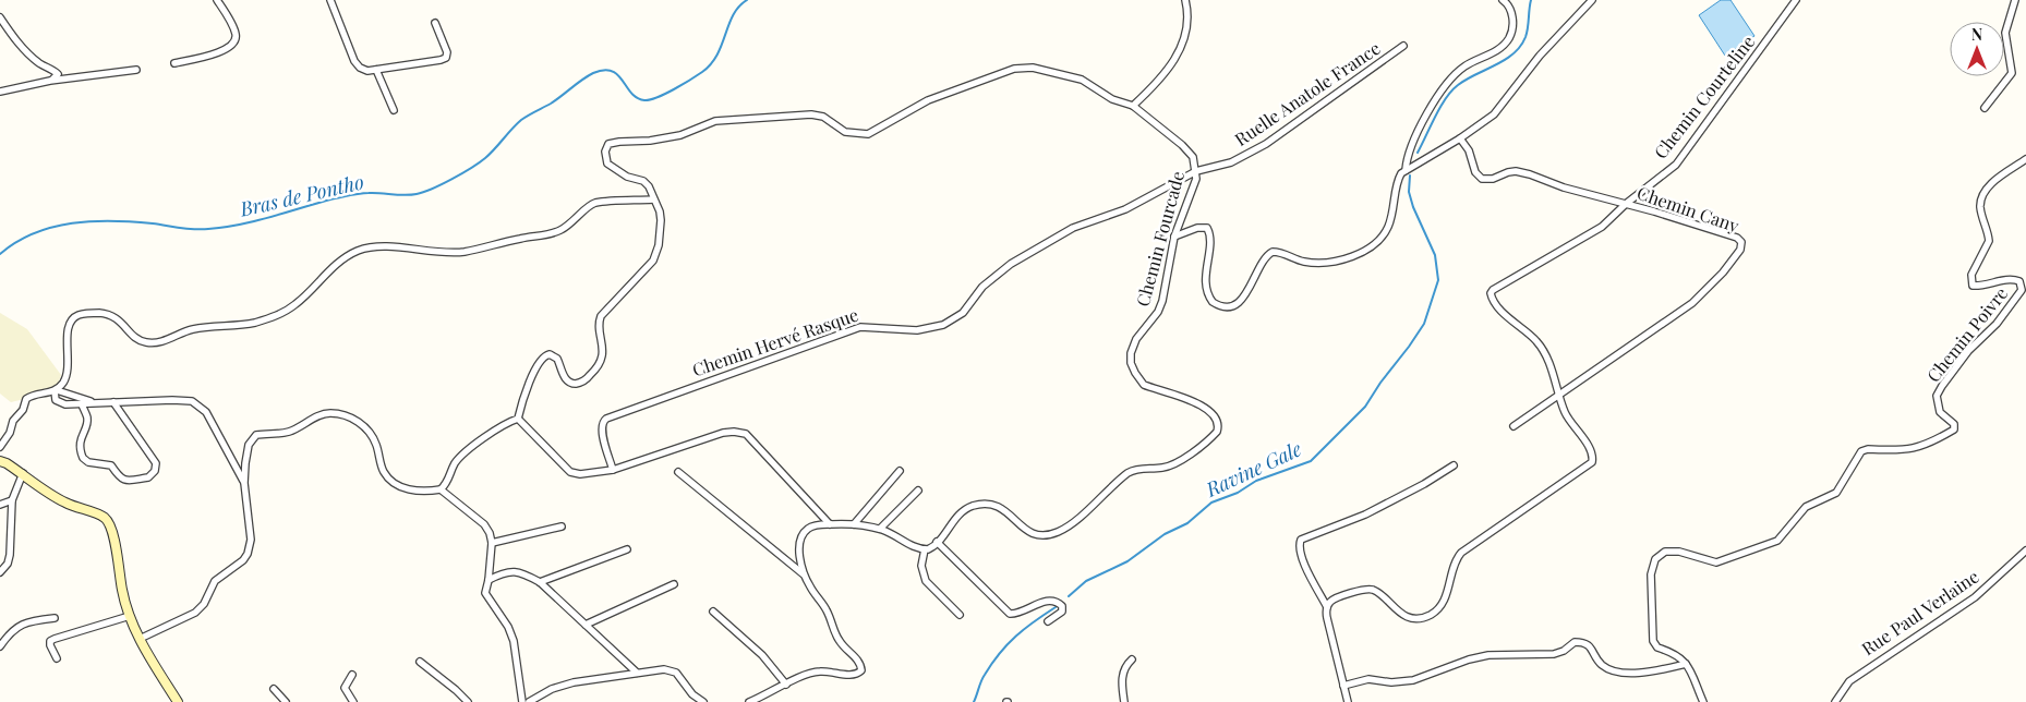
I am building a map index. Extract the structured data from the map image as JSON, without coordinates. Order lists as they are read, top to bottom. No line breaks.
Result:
{"streets":{"street":["Ruelle Anatole France","Chemin Courteline","Chemin Cany","Chemin Fourcade","Chemin Poivre","Chemin Hervé Rasque","Rue Paul Verlaine"]},"crossings":[["Ruelle Anatole France","Chemin Fourcade"],["Ruelle Anatole France","Chemin Hervé Rasque"],["Chemin Courteline","Chemin Cany"],["Chemin Fourcade","Chemin Hervé Rasque"]],"water":["Bras de Pontho","Ravine Gale"],"north":"top"}
